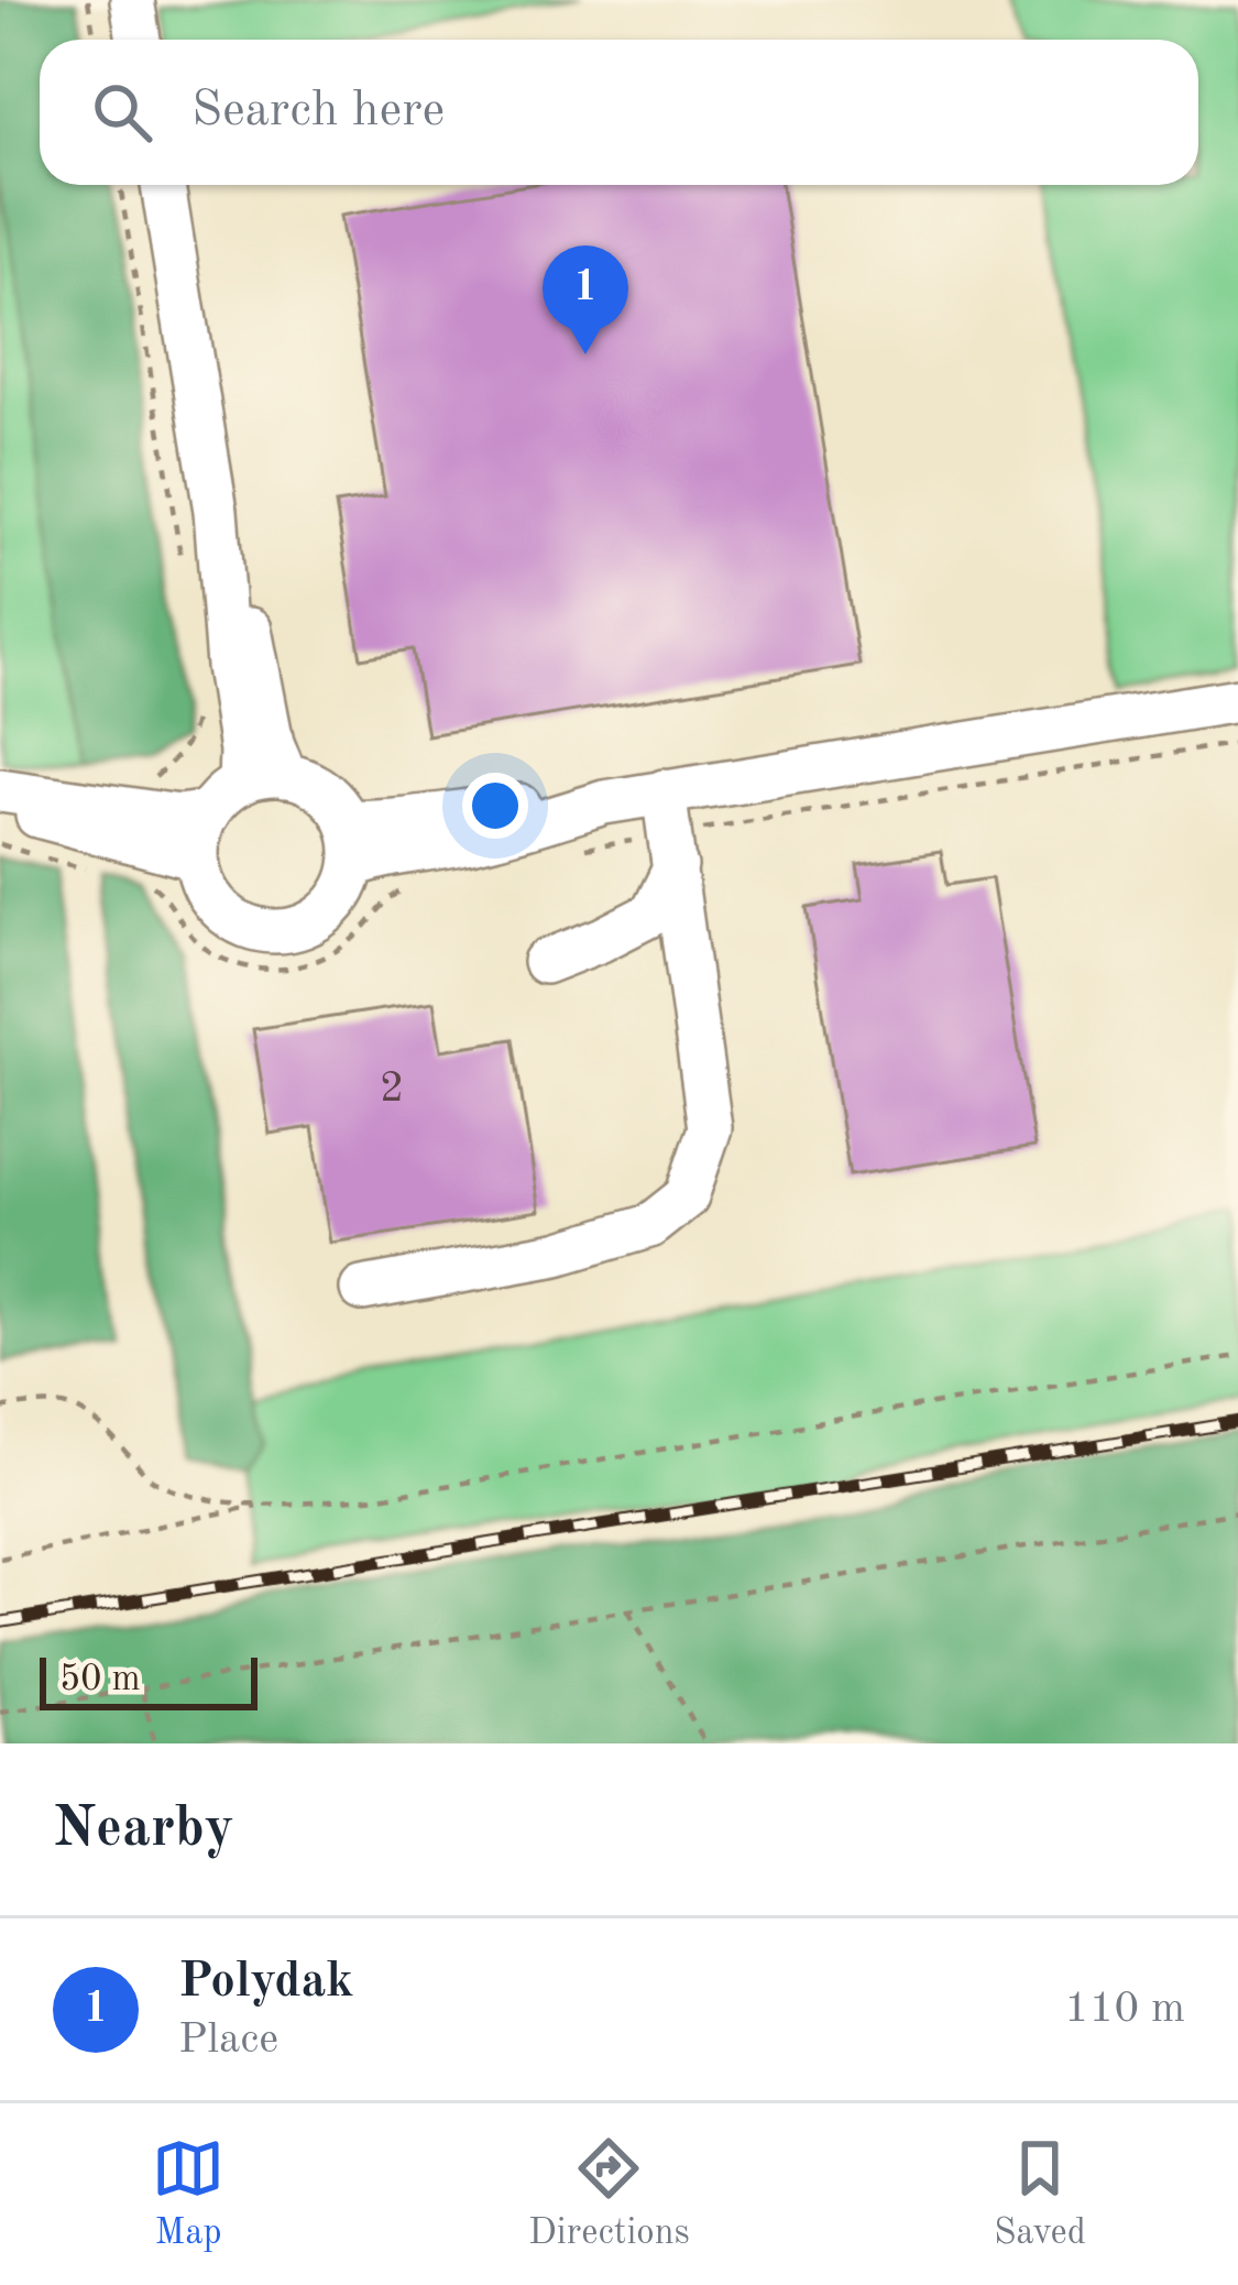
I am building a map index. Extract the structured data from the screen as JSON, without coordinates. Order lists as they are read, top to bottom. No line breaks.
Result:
{"house_numbers":["2"],"scale_bar":"50 m","page":{"search":"Search here","pins":"1","scale":"50 m","heading":"Nearby","list":[{"mark":"1","name":"Polydak","note":"Place","value":"110 m"}],"nav":["Map","Directions","Saved"]}}
